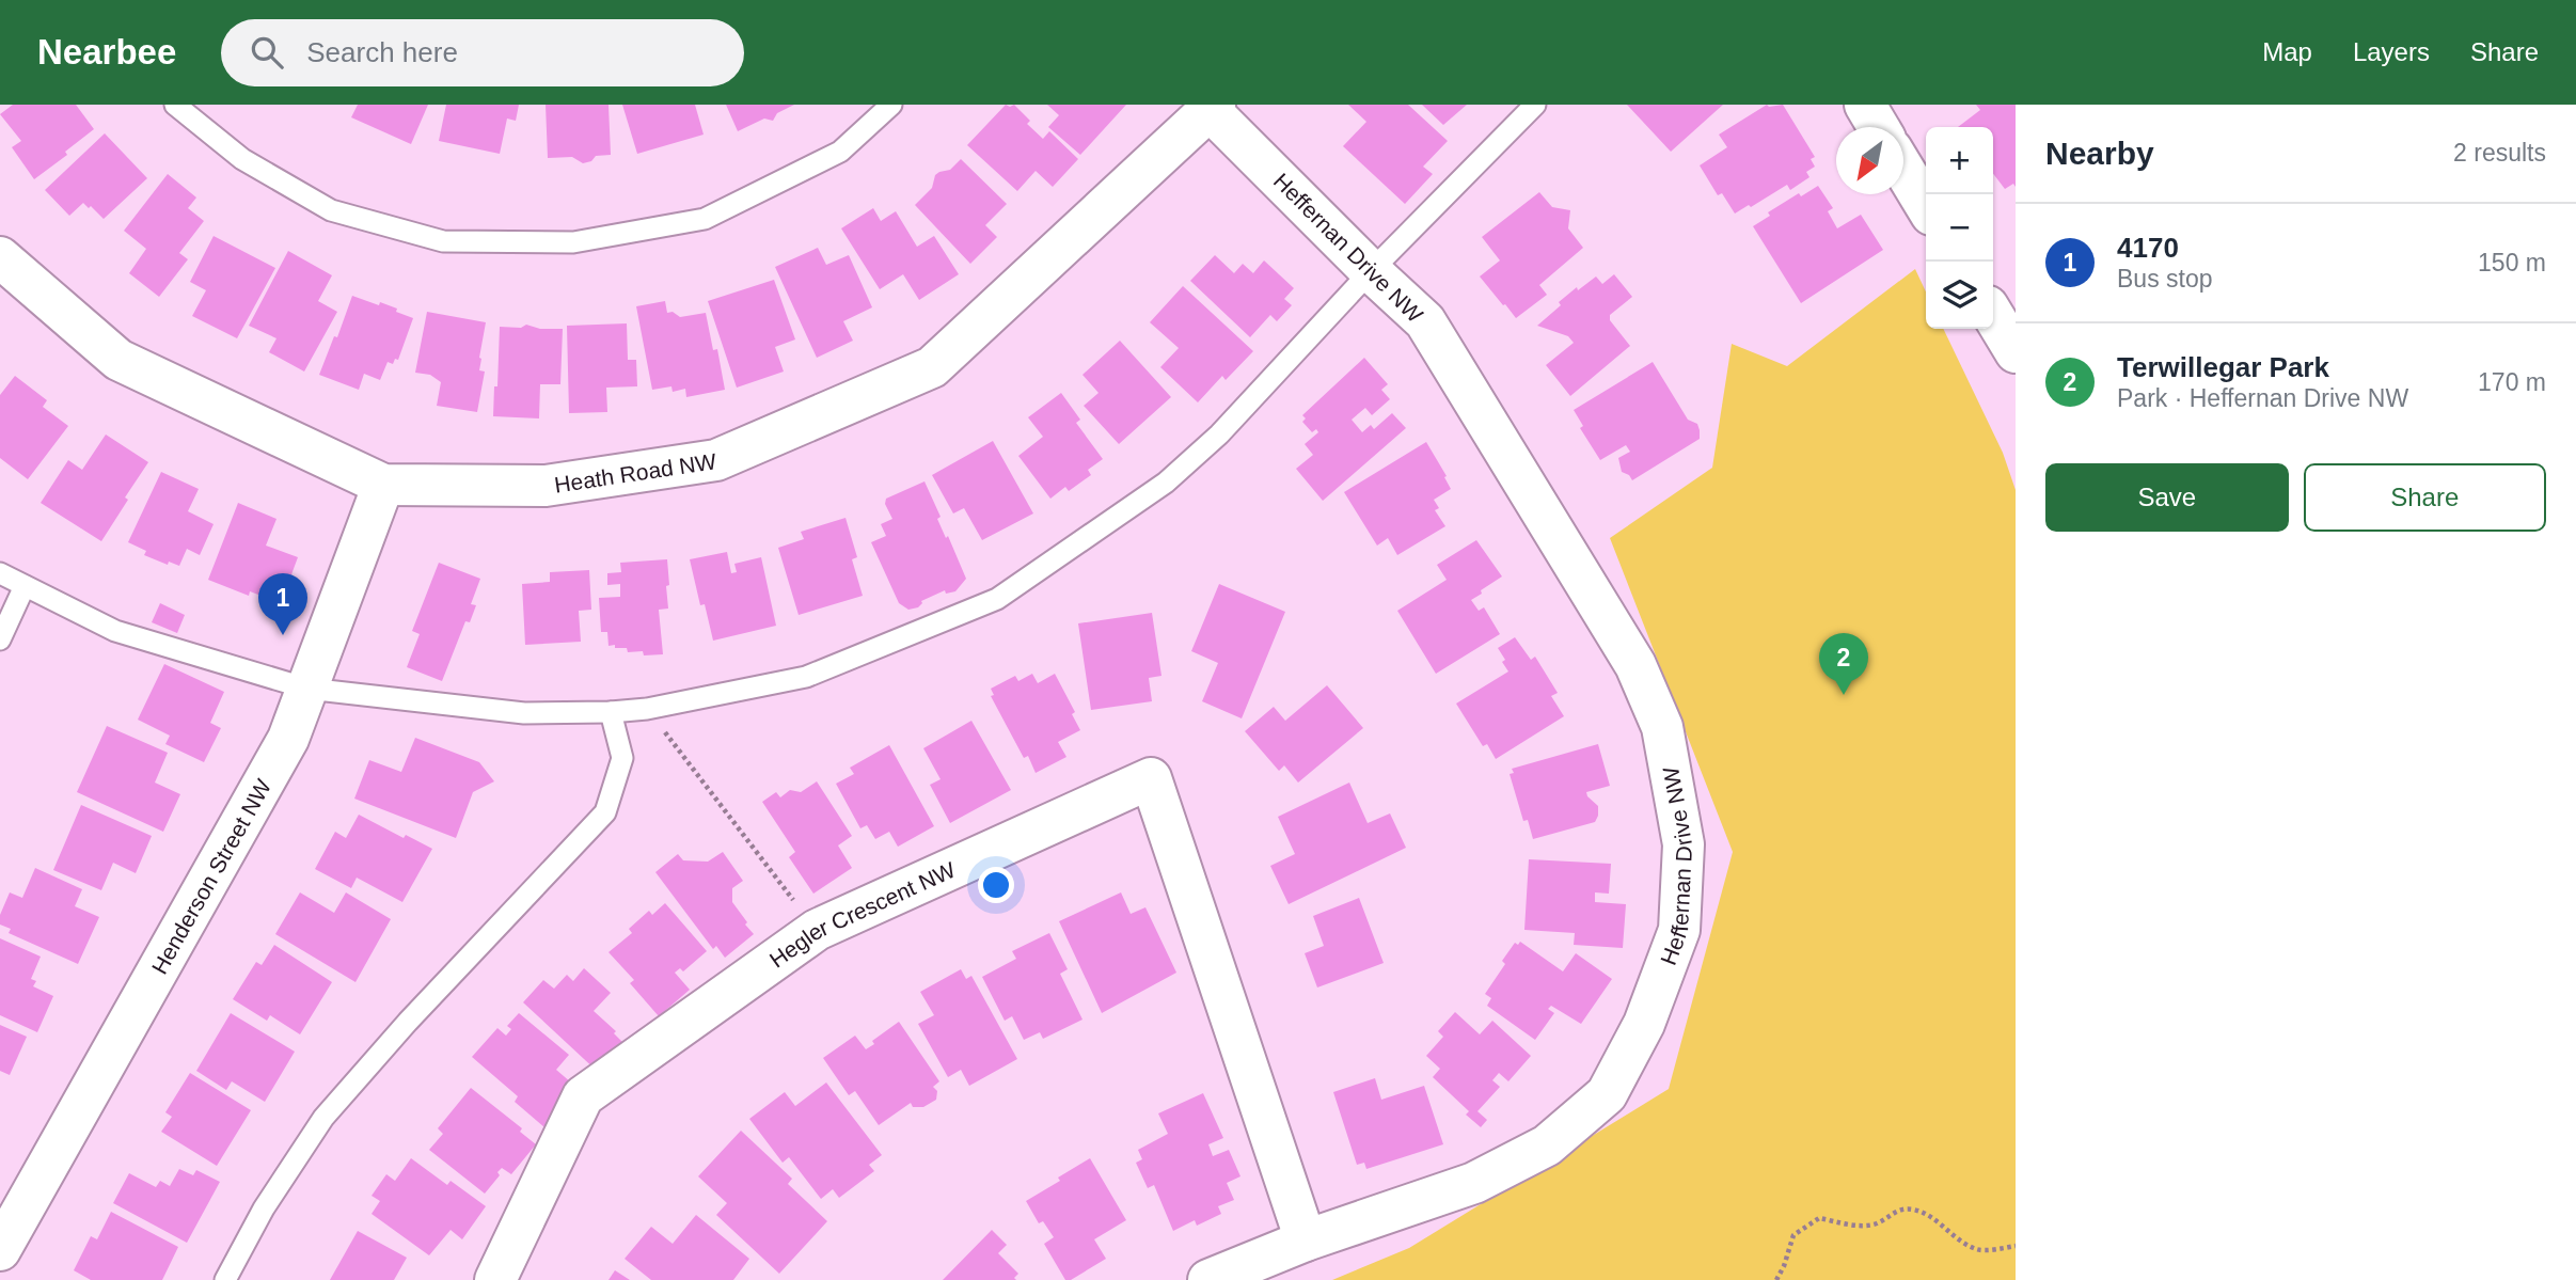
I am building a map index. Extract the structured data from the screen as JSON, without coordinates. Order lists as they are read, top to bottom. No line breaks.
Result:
{"streets":{"street":["Heffernan Drive NW","Heath Road NW","Henderson Street NW","Hegler Crescent NW"]},"crossings":[["Heffernan Drive NW","Heath Road NW"],["Heffernan Drive NW","Hegler Crescent NW"],["Heath Road NW","Henderson Street NW"]],"north":"bottom left","page":{"header":"Nearbee","search":"Search here","nav":["Map","Layers","Share"],"heading":["Nearby","2 results"],"map_buttons":["+","−"],"list":[{"mark":"1","name":"4170","note":"Bus stop","value":"150 m"},{"mark":"2","name":"Terwillegar Park","note":"Park · Heffernan Drive NW","value":"170 m"}],"buttons":["Save","Share"],"pins":["1","2"]}}
